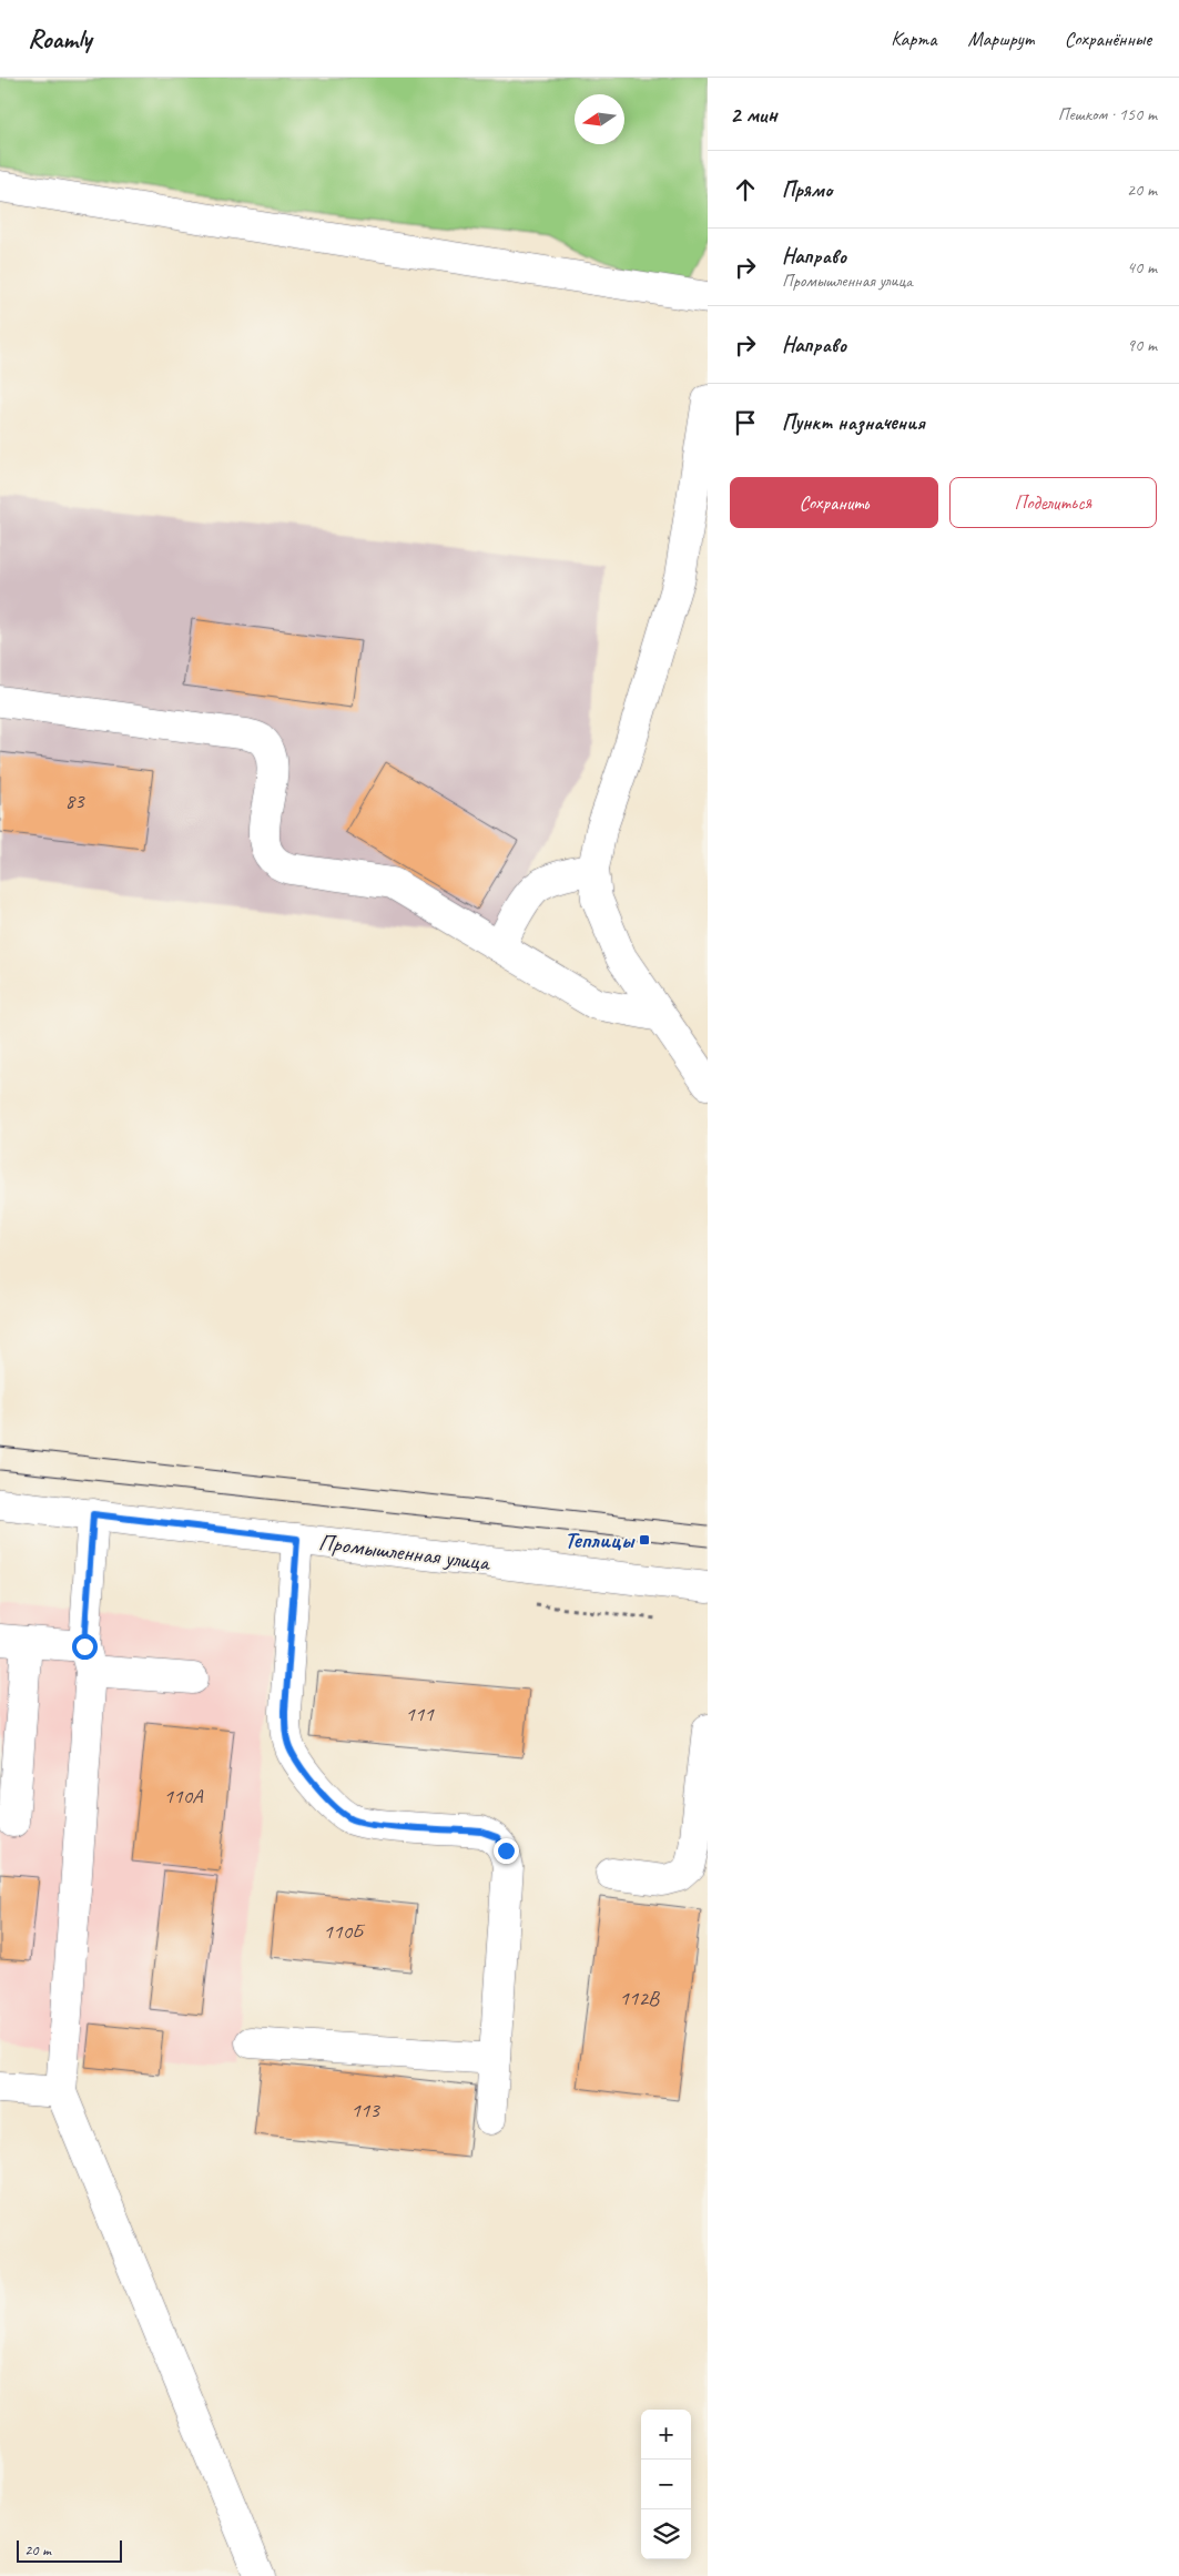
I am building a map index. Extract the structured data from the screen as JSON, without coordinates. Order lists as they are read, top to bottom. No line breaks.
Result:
{"streets":{"street":["Промышленная улица"]},"places":{"transit":["Теплицы"]},"house_numbers":["83","111","110А","110Б","112В","113"],"scale_bar":"20 m","north":"left","page":{"header":"Roamly","nav":["Карта","Маршрут","Сохранённые"],"heading":["2 мин","Пешком · 150 m"],"list":[["Прямо","20 m"],["Направо","Промышленная улица","40 m"],["Направо","90 m"],"Пункт назначения"],"buttons":["Сохранить","Поделиться"],"map_buttons":["+","−"],"scale":"20 m"}}
